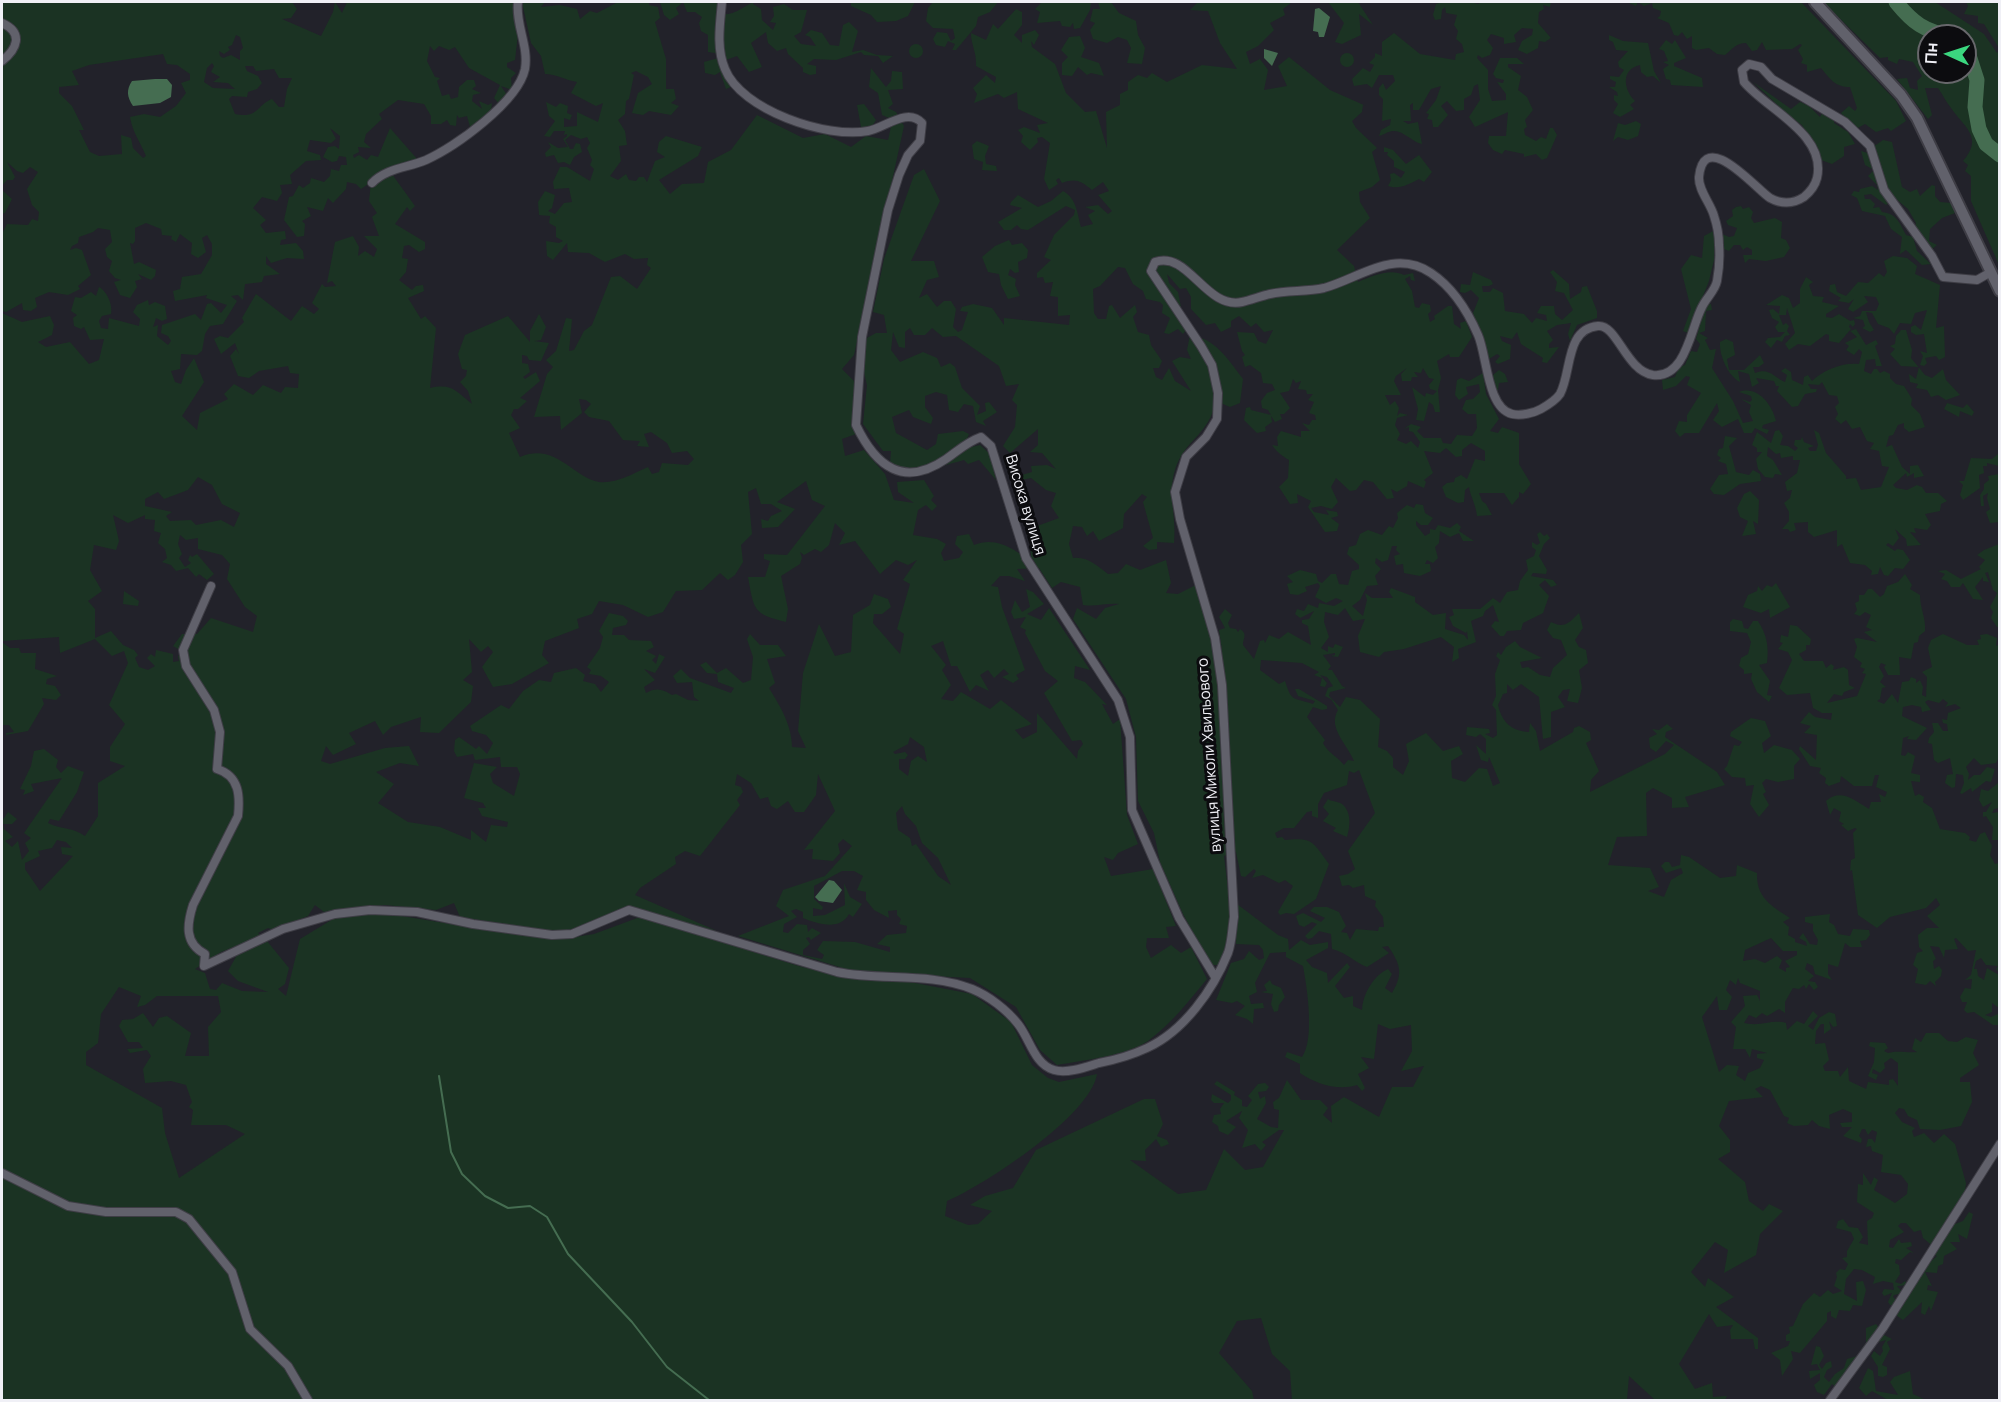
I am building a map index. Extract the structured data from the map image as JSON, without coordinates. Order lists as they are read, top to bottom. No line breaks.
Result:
{"streets":{"street":["Висока вулиця","вулиця Миколи Хвильового"]},"crossings":[["Висока вулиця","вулиця Миколи Хвильового"]],"north":"left"}
